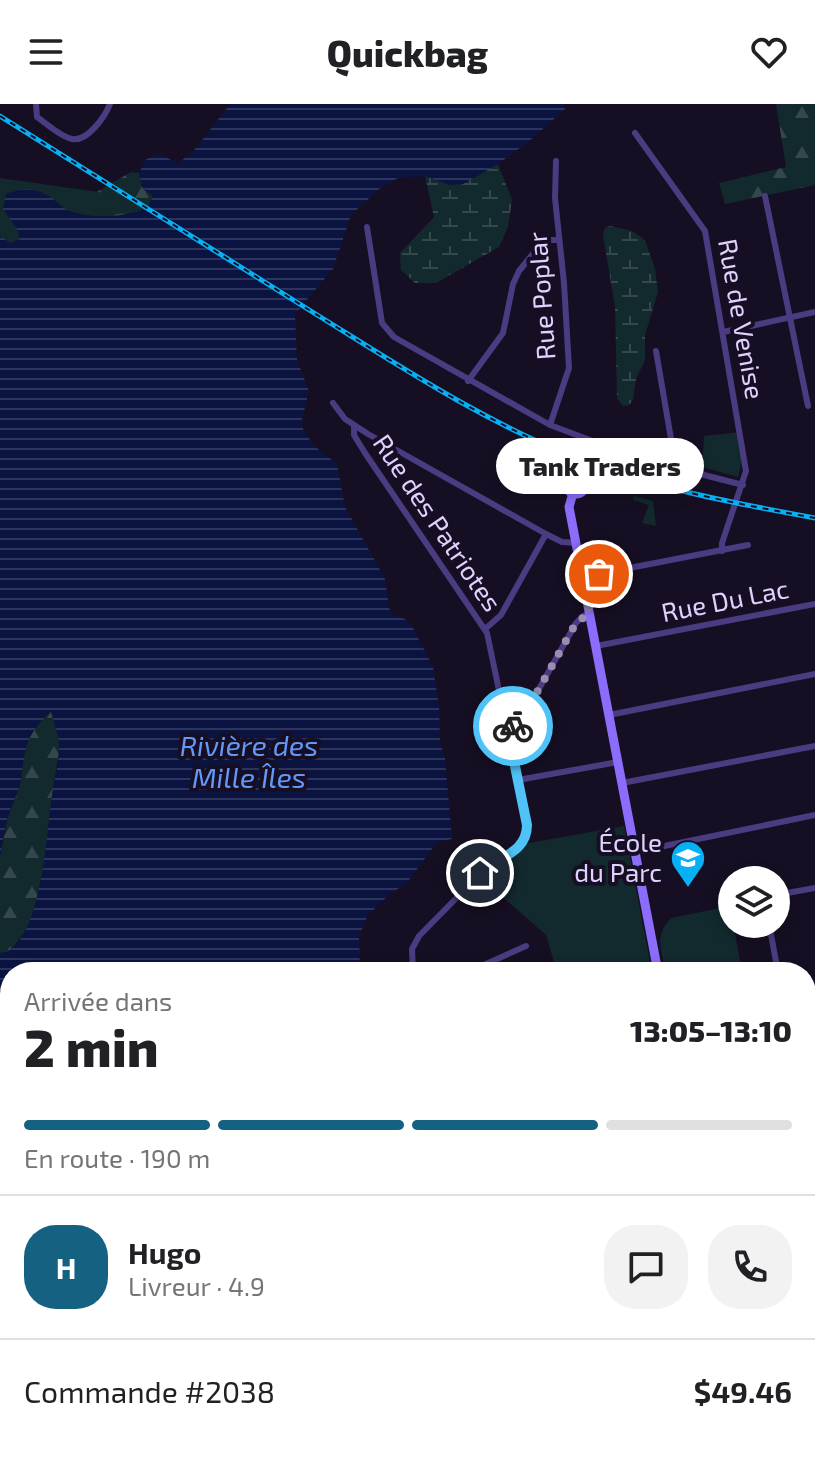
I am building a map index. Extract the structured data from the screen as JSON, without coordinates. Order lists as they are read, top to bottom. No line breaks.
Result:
{"streets":{"street":["Rue Poplar","Rue de Venise","Rue des Patriotes","Rue Du Lac"]},"water":["Rivière des Mille Îles"],"places":{"other":["Tank Traders"],"school or university":["École du Parc"]},"page":{"header":"Quickbag","bubble":"Tank Traders","heading":["2 min","Arrivée dans","13:05–13:10"],"panel":["Hugo","Livreur · 4.9","Commande #2038","$49.46"],"bar":"En route · 190 m","round":"H"}}
